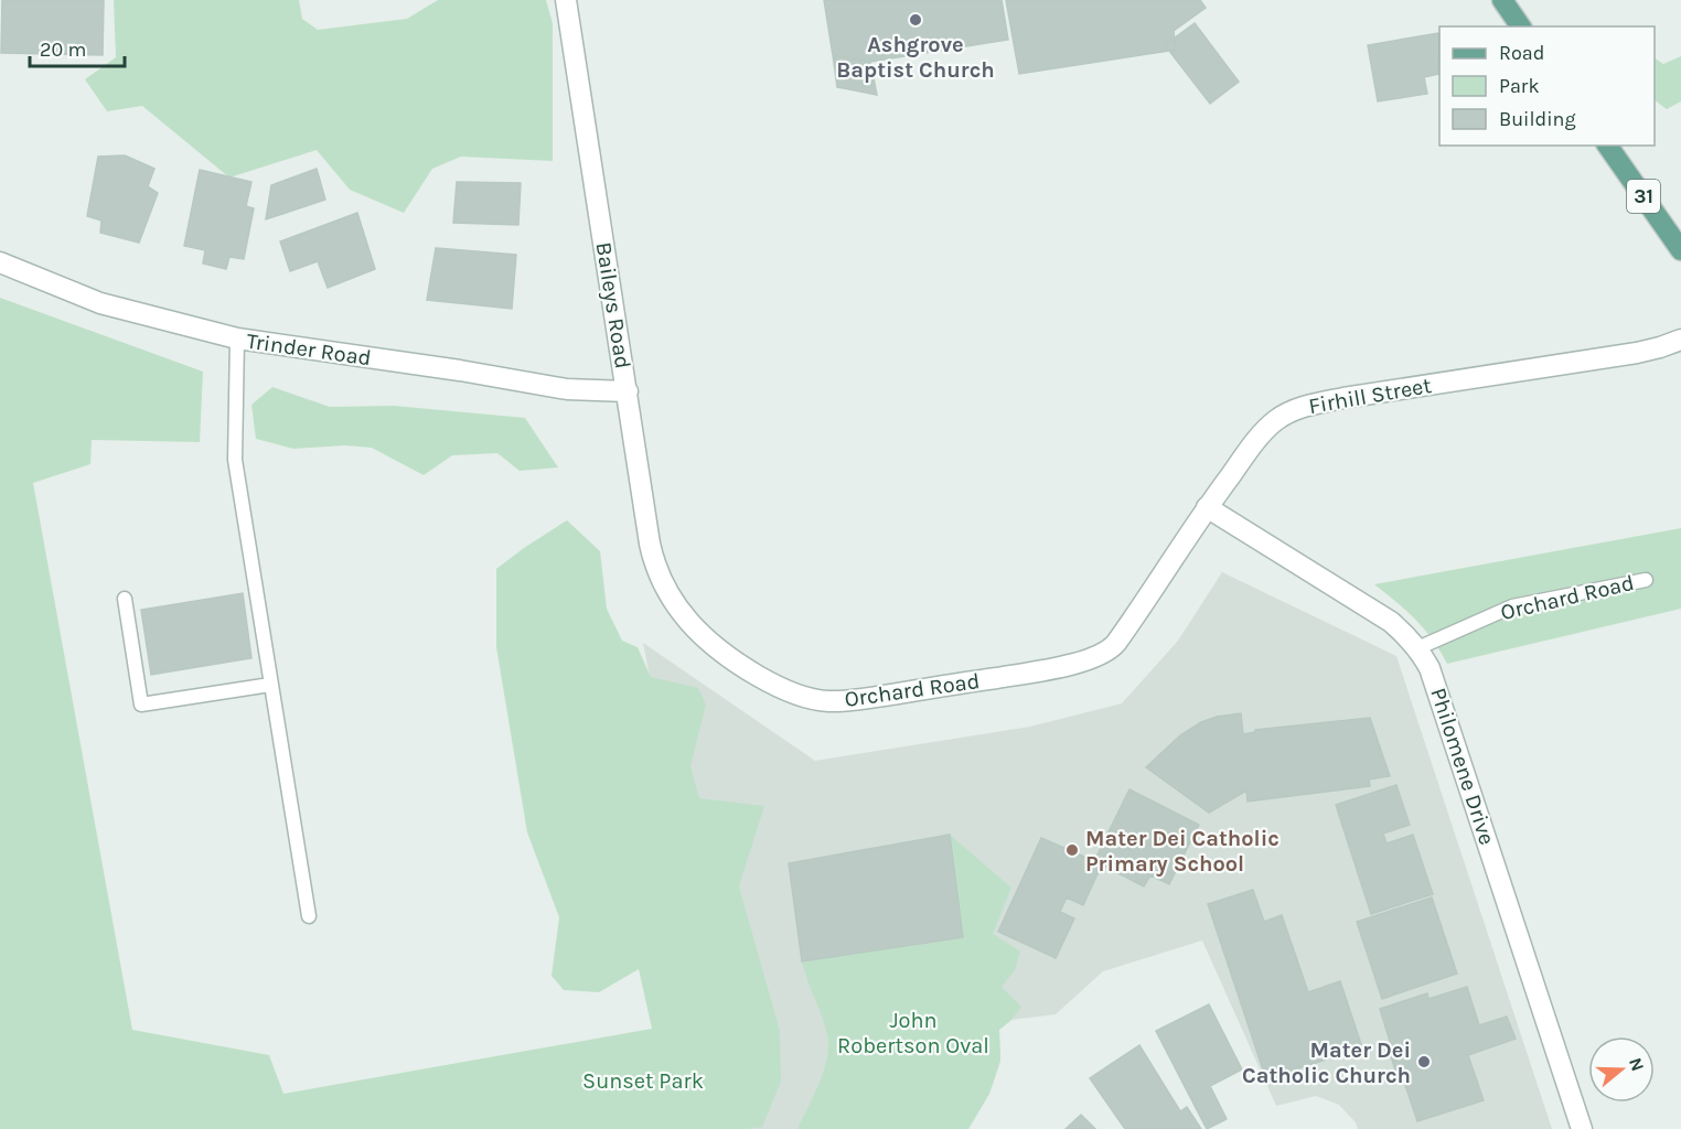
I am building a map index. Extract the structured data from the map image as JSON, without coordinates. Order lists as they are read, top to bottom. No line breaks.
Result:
{"streets":{"main road":["31"],"street":["Baileys Road","Trinder Road","Firhill Street","Orchard Road","Philomene Drive"]},"crossings":[["Baileys Road","Trinder Road"],["Baileys Road","Orchard Road"],["Firhill Street","Orchard Road"],["Firhill Street","Philomene Drive"],["Orchard Road","Philomene Drive"]],"parks":["John Robertson Oval","Sunset Park"],"places":["Ashgrove Baptist Church","Mater Dei Catholic Primary School","Mater Dei Catholic Church"],"legend":["Road","Park","Building"],"scale_bar":"20 m","north":"right"}
